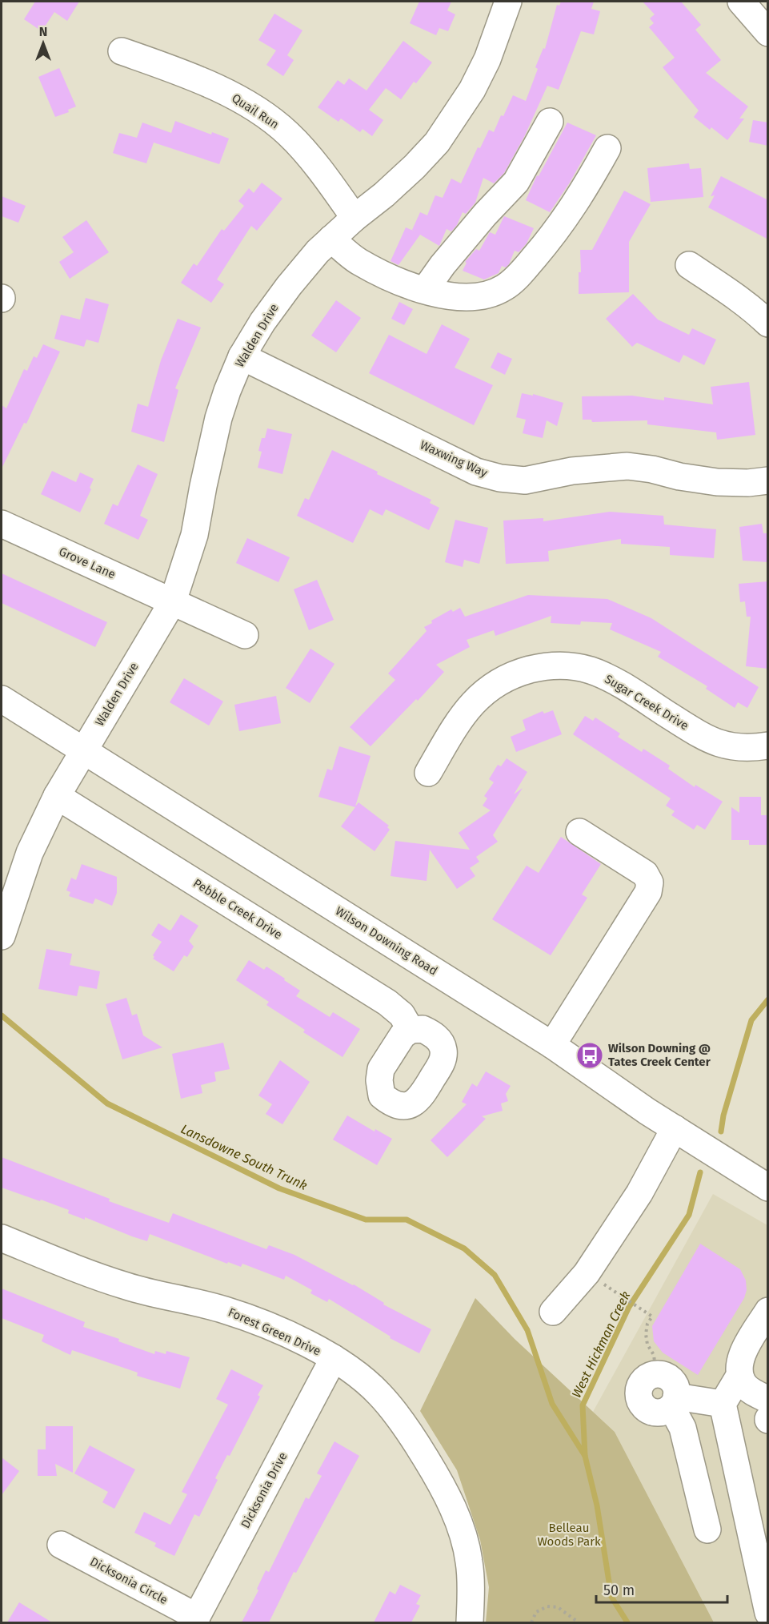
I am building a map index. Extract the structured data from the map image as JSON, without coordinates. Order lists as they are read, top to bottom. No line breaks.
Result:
{"streets":{"street":["Quail Run","Walden Drive","Waxwing Way","Grove Lane","Sugar Creek Drive","Pebble Creek Drive","Wilson Downing Road","Forest Green Drive","Dicksonia Drive","Dicksonia Circle"]},"crossings":[["Quail Run","Walden Drive"],["Walden Drive","Waxwing Way"],["Walden Drive","Grove Lane"],["Walden Drive","Pebble Creek Drive"],["Walden Drive","Wilson Downing Road"],["Forest Green Drive","Dicksonia Drive"],["Dicksonia Drive","Dicksonia Circle"]],"water":["Lansdowne South Trunk","West Hickman Creek"],"parks":["Belleau Woods Park"],"places":{"bus stop":["Wilson Downing @ Tates Creek Center"]},"scale_bar":"50 m","north":"top"}
